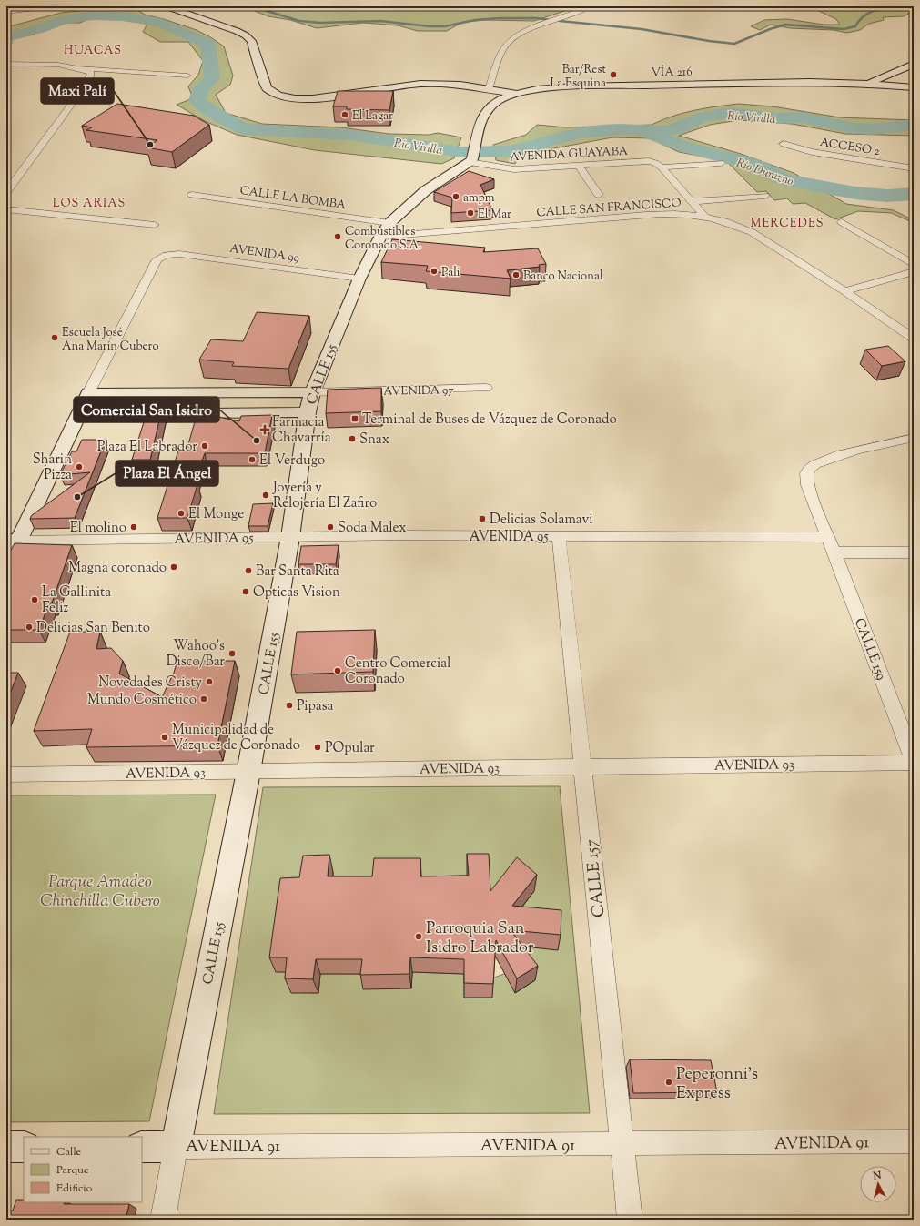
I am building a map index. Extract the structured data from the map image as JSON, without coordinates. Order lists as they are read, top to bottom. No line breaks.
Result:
{"streets":{"main road":["VÍA 216","CALLE 155","AVENIDA 97","AVENIDA 91"],"street":["ACCESO 2","AVENIDA GUAYABA","CALLE LA BOMBA","CALLE SAN FRANCISCO","AVENIDA 99","AVENIDA 95","CALLE 159","AVENIDA 93","CALLE 157"]},"crossings":[["AVENIDA GUAYABA","CALLE 155"],["CALLE LA BOMBA","CALLE 155"],["CALLE SAN FRANCISCO","CALLE 155"],["AVENIDA 99","CALLE 155"],["AVENIDA 99","AVENIDA 97"],["CALLE 155","AVENIDA 97"],["CALLE 155","AVENIDA 95"],["CALLE 155","AVENIDA 93"],["CALLE 155","AVENIDA 91"],["AVENIDA 95","CALLE 159"],["AVENIDA 95","CALLE 157"],["CALLE 159","AVENIDA 93"],["AVENIDA 93","CALLE 157"],["CALLE 157","AVENIDA 91"]],"districts":["HUACAS","LOS ARIAS","MERCEDES"],"water":["Río Virilla","Río Durazno"],"parks":["Parque Amadeo Chinchilla Cubero"],"places":{"other":["Bar/Rest La Esquina","El Lagar","Maxi Palí","ampm","El Mar","Combustibles Coronado S.A.","Palí","Banco Nacional","Escuela José Ana Marín Cubero","Snax","Comercial San Isidro","Plaza El Labrador","El Verdugo","Sharin Pizza","Joyería y Relojería El Zafiro","Plaza El Ángel","El Monge","Delicias Solamavi","El molino","Soda Malex","Magna coronado","Bar Santa Rita","Opticas Vision","La Gallinita Feliz","Delicias San Benito","Wahoo's Disco/Bar","Centro Comercial Coronado","Novedades Cristy","Mundo Cosmético","Pipasa","Municipalidad de Vázquez de Coronado","POpular","Parroquia San Isidro Labrador","Peperonni's Express"],"transit":["Terminal de Buses de Vázquez de Coronado"],"health":["Farmacia Chavarría"]},"legend":["Calle","Parque","Edificio"],"north":"top"}
